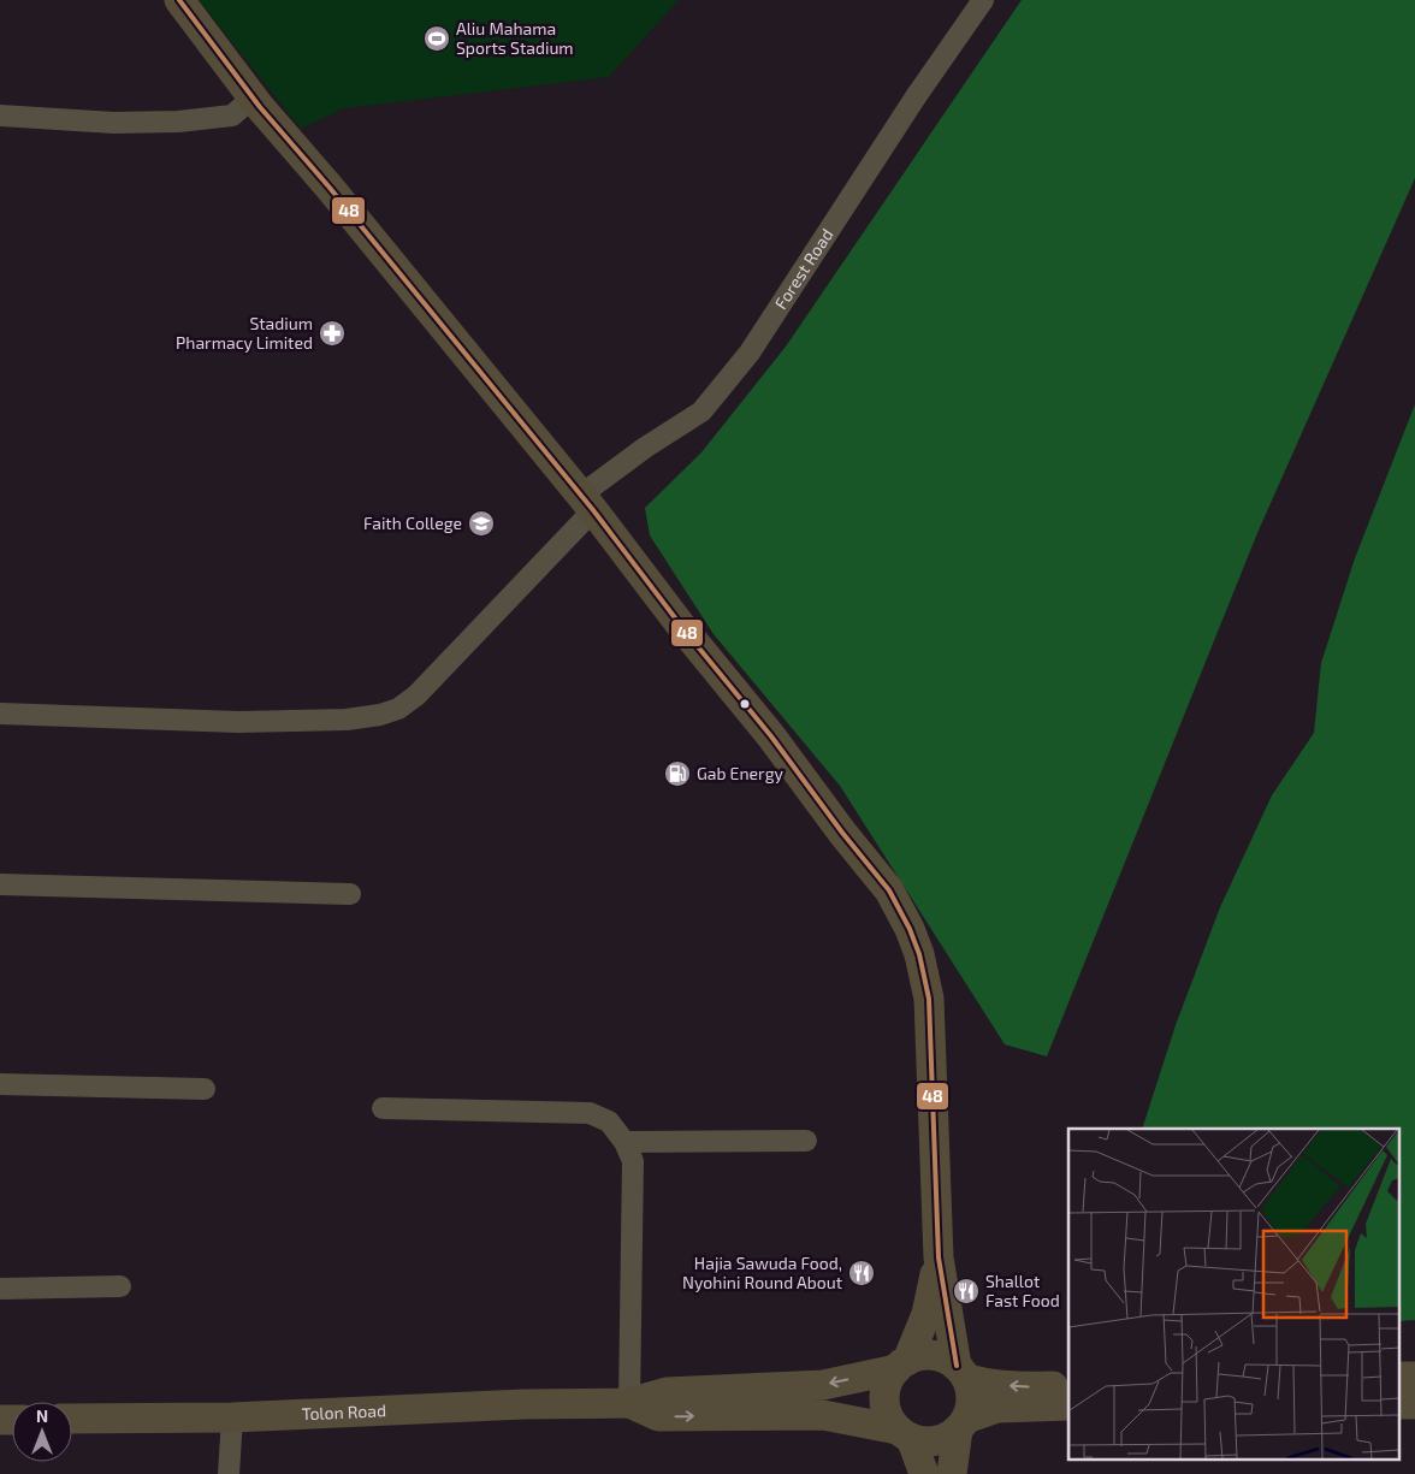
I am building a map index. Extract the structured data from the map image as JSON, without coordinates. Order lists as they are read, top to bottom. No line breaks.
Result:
{"streets":{"main road":["Tolon Road"],"street":["Forest Road"]},"places":{"sports":["Aliu Mahama Sports Stadium"],"pharmacy":["Stadium Pharmacy Limited"],"school or university":["Faith College"],"fuel station":["Gab Energy"],"restaurant":["Hajia Sawuda Food, Nyohini Round About","Shallot Fast Food"]},"lines":["transit line 48"],"north":"top"}
